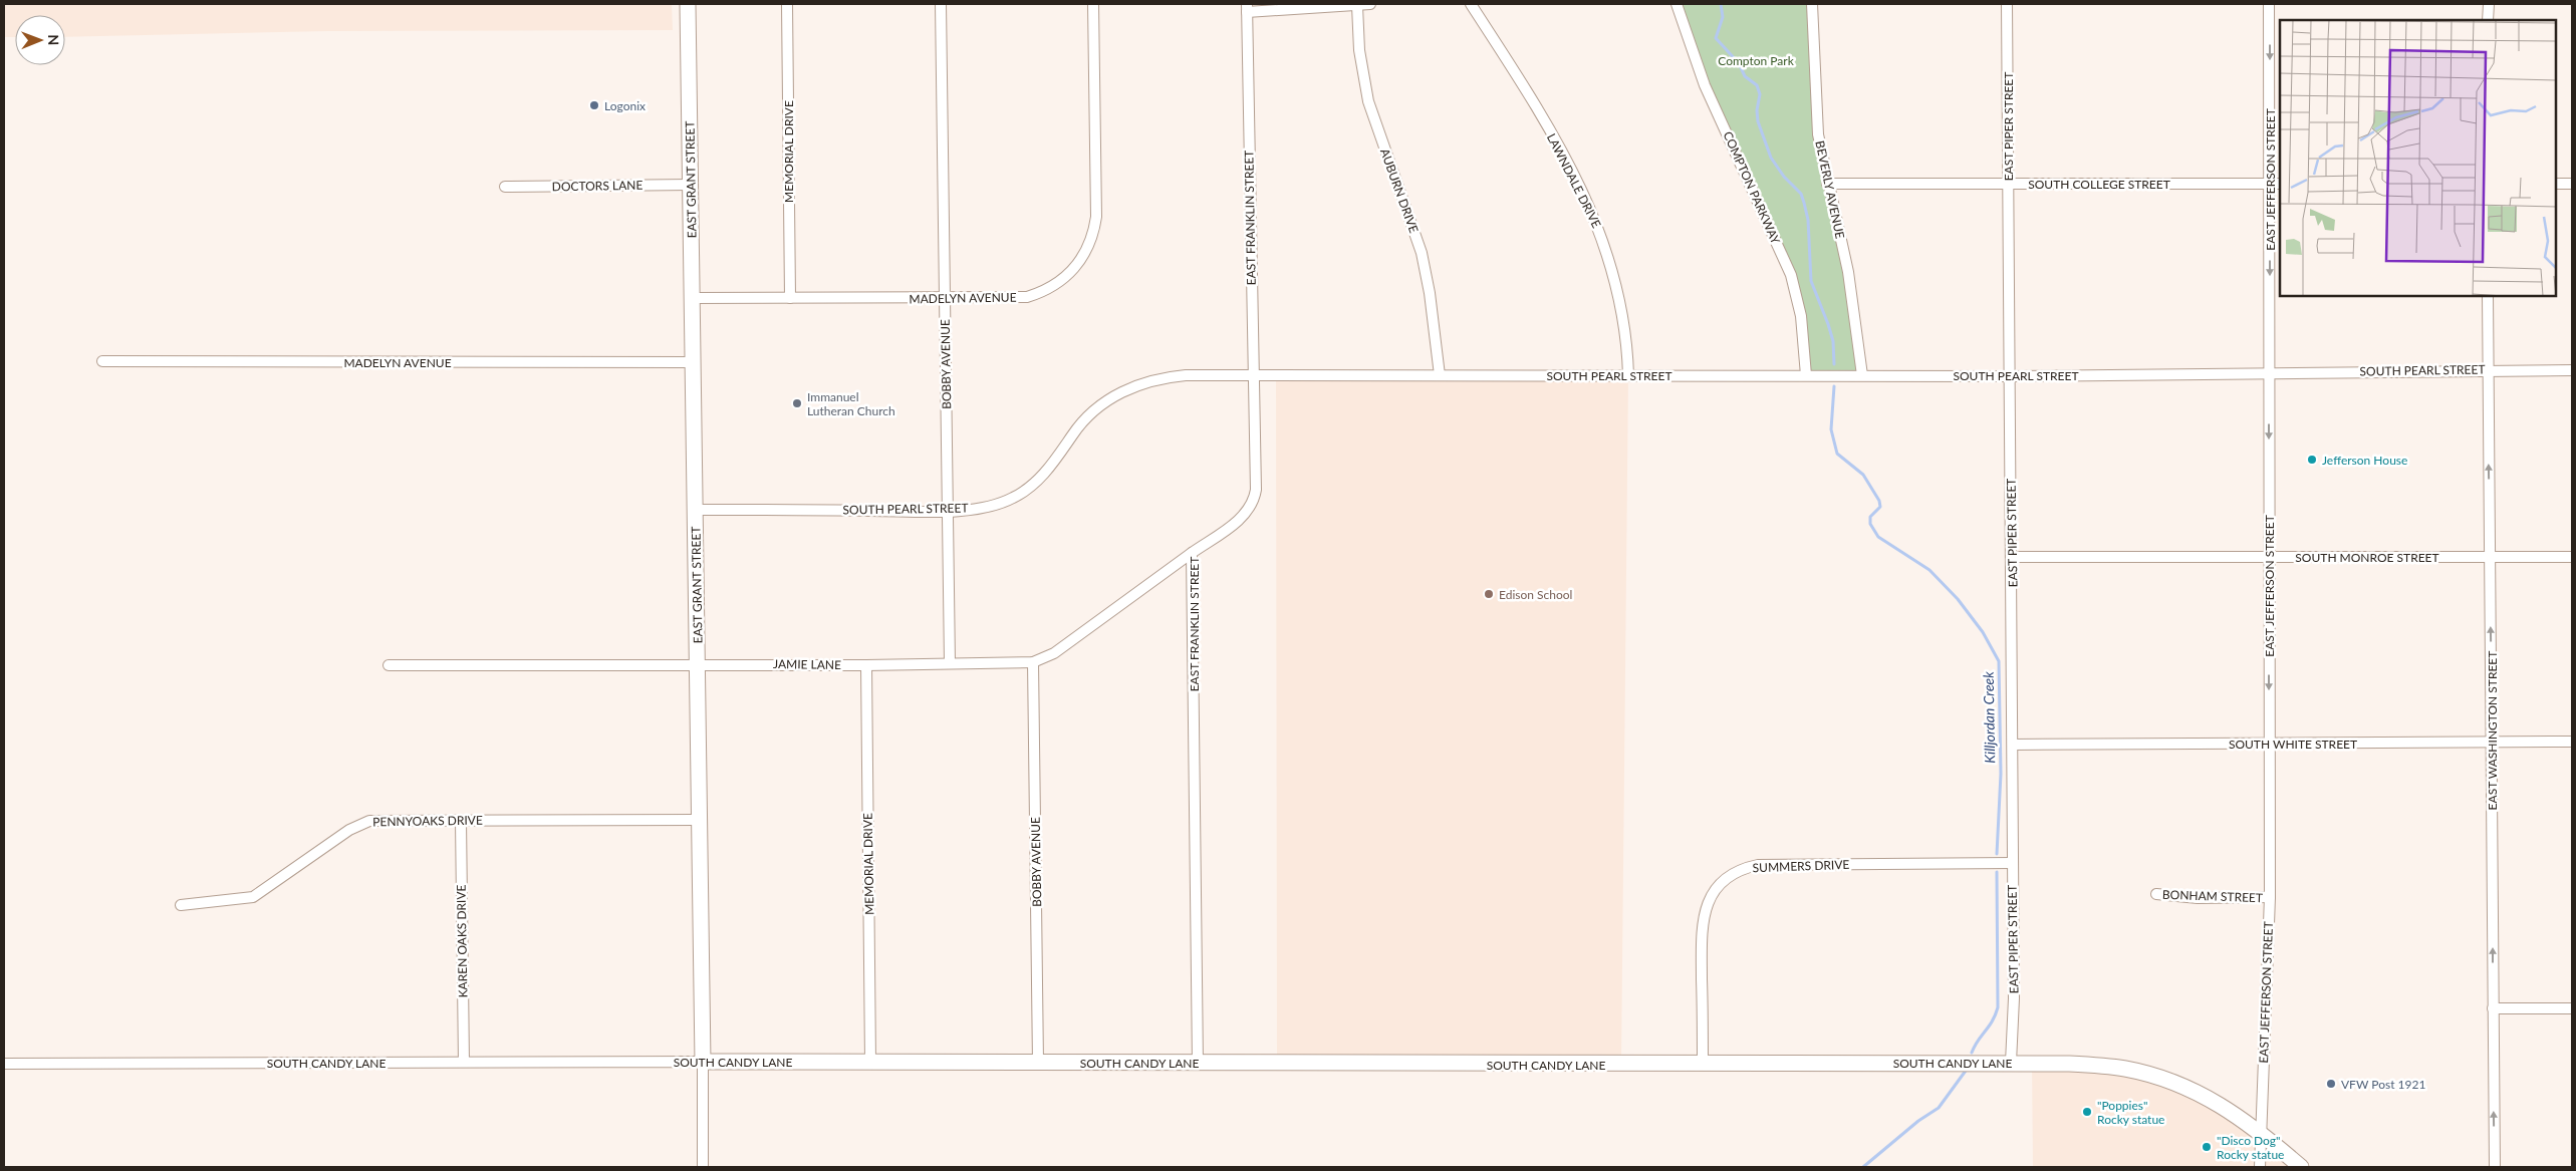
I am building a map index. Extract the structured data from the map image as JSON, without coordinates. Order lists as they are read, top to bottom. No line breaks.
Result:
{"streets":{"main road":["EAST GRANT STREET","SOUTH CANDY LANE"],"street":["EAST PIPER STREET","MEMORIAL DRIVE","EAST JEFFERSON STREET","LAWNDALE DRIVE","SOUTH COLLEGE STREET","DOCTORS LANE","COMPTON PARKWAY","BEVERLY AVENUE","AUBURN DRIVE","EAST FRANKLIN STREET","MADELYN AVENUE","BOBBY AVENUE","SOUTH PEARL STREET","SOUTH MONROE STREET","JAMIE LANE","EAST WASHINGTON STREET","SOUTH WHITE STREET","PENNYOAKS DRIVE","SUMMERS DRIVE","BONHAM STREET","KAREN OAKS DRIVE"]},"crossings":[["EAST PIPER STREET","SOUTH COLLEGE STREET"],["EAST PIPER STREET","SOUTH PEARL STREET"],["EAST PIPER STREET","SOUTH MONROE STREET"],["EAST PIPER STREET","SOUTH WHITE STREET"],["EAST PIPER STREET","SUMMERS DRIVE"],["EAST PIPER STREET","SOUTH CANDY LANE"],["MEMORIAL DRIVE","MADELYN AVENUE"],["MEMORIAL DRIVE","JAMIE LANE"],["MEMORIAL DRIVE","SOUTH CANDY LANE"],["EAST GRANT STREET","DOCTORS LANE"],["EAST GRANT STREET","MADELYN AVENUE"],["EAST GRANT STREET","SOUTH PEARL STREET"],["EAST GRANT STREET","JAMIE LANE"],["EAST GRANT STREET","PENNYOAKS DRIVE"],["EAST GRANT STREET","SOUTH CANDY LANE"],["EAST JEFFERSON STREET","SOUTH COLLEGE STREET"],["EAST JEFFERSON STREET","SOUTH PEARL STREET"],["EAST JEFFERSON STREET","SOUTH MONROE STREET"],["EAST JEFFERSON STREET","SOUTH WHITE STREET"],["EAST JEFFERSON STREET","BONHAM STREET"],["EAST JEFFERSON STREET","SOUTH CANDY LANE"],["LAWNDALE DRIVE","SOUTH PEARL STREET"],["SOUTH COLLEGE STREET","BEVERLY AVENUE"],["COMPTON PARKWAY","SOUTH PEARL STREET"],["BEVERLY AVENUE","SOUTH PEARL STREET"],["AUBURN DRIVE","SOUTH PEARL STREET"],["EAST FRANKLIN STREET","SOUTH PEARL STREET"],["EAST FRANKLIN STREET","JAMIE LANE"],["EAST FRANKLIN STREET","SOUTH CANDY LANE"],["MADELYN AVENUE","BOBBY AVENUE"],["BOBBY AVENUE","SOUTH PEARL STREET"],["BOBBY AVENUE","JAMIE LANE"],["BOBBY AVENUE","SOUTH CANDY LANE"],["SOUTH PEARL STREET","EAST WASHINGTON STREET"],["SOUTH MONROE STREET","EAST WASHINGTON STREET"],["EAST WASHINGTON STREET","SOUTH WHITE STREET"],["PENNYOAKS DRIVE","KAREN OAKS DRIVE"],["SUMMERS DRIVE","SOUTH CANDY LANE"],["KAREN OAKS DRIVE","SOUTH CANDY LANE"]],"one_way":["EAST JEFFERSON STREET","EAST WASHINGTON STREET"],"water":["Killjordan Creek"],"parks":["Compton Park"],"places":["Logonix","Immanuel Lutheran Church","Jefferson House","Edison School","VFW Post 1921","\"Poppies\" Rocky statue","\"Disco Dog\" Rocky statue"],"north":"right"}
